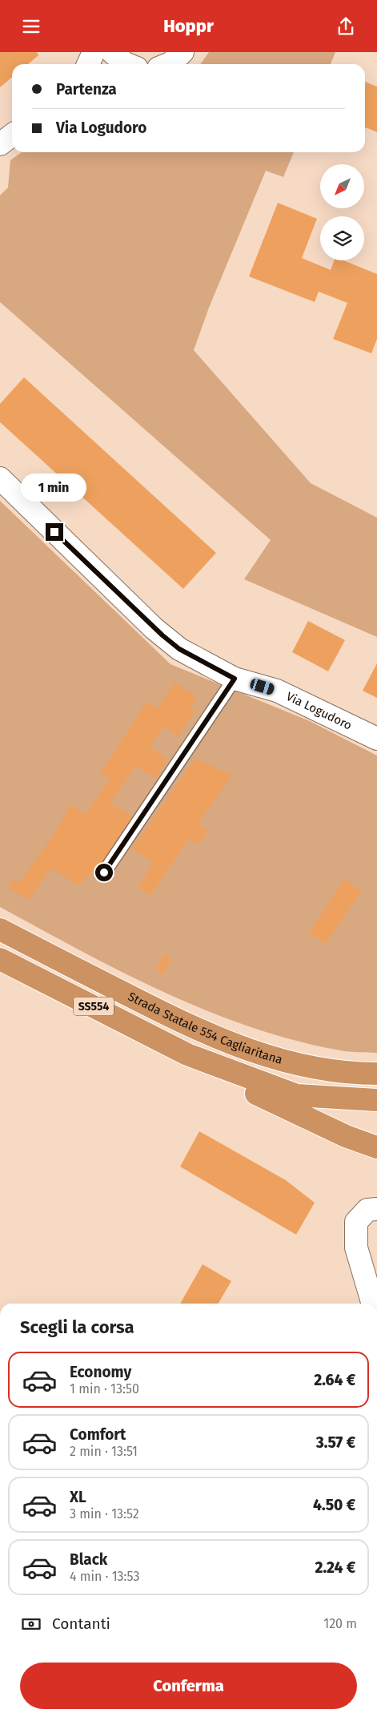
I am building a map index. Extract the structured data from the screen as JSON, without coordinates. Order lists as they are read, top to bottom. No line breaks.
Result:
{"streets":{"highway":["SS554","Strada Statale 554 Cagliaritana"],"street":["Via Logudoro"]},"north":"bottom left","page":{"header":"Hoppr","banner":["Partenza","Via Logudoro"],"bubble":"1 min","heading":"Scegli la corsa","list":[{"name":"Economy","note":"1 min · 13:50","value":"2.64 €"},{"name":"Comfort","note":"2 min · 13:51","value":"3.57 €"},{"name":"XL","note":"3 min · 13:52","value":"4.50 €"},{"name":"Black","note":"4 min · 13:53","value":"2.24 €"}],"pay":["Contanti","120 m"],"buttons":"Conferma"}}
